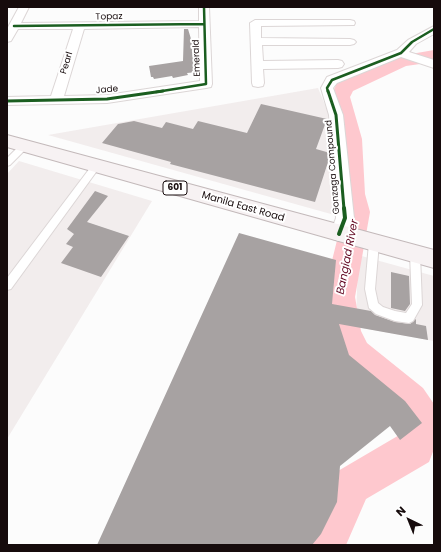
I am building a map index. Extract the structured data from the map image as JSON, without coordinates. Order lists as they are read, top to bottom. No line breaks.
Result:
{"streets":{"main road":["601","Manila East Road"],"street":["Topaz","Emerald","Pearl","Jade","Gonzaga Compound"]},"crossings":[["Topaz","Emerald"],["Topaz","Pearl"],["Emerald","Jade"],["Pearl","Jade"],["Gonzaga Compound","Manila East Road"]],"water":["Bangiad River"],"north":"top left"}
